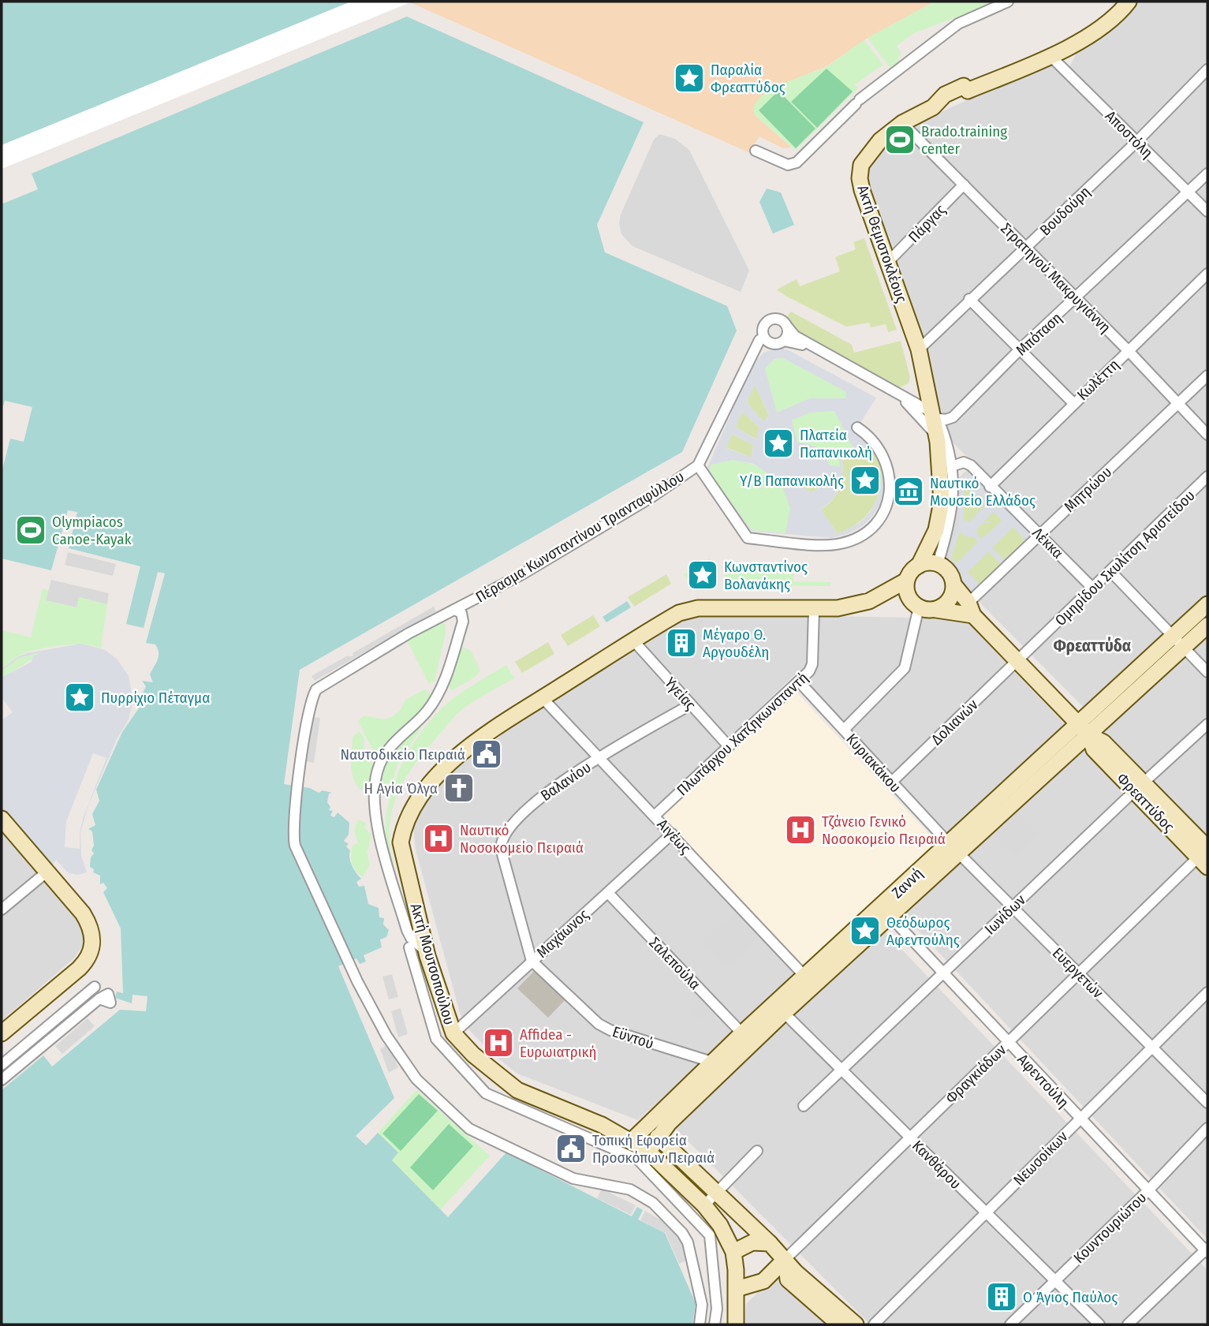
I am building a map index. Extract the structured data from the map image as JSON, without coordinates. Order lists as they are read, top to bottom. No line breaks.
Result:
{"streets":{"main road":["Ακτή Θεμιστοκλέους","Φρεαττύδος","Ζαννή","Ακτή Μουτσοπούλου","Φραγκιάδων"],"street":["Αποστόλη","Βουδούρη","Πάργας","Στρατηγού Μακρυγιάννη","Μπόταση","Κωλέττη","Μητρώου","Πέρασμα Κωνσταντίνου Τριανταφύλλου","Λέκκα","Ομηρίδου Σκυλίτση Αριστείδου","Υγείας","Δολιανών","Πλωτάρχου Χατζηκωνσταντή","Κυριακάκου","Βαλανίου","Αιγέως","Ιωνίδων","Μαχάωνος","Σαλεπούλα","Ευεργετών","Εϋντού","Αφεντούλη","Νεωσοίκων","Κανθάρου","Κουντουριώτου"]},"crossings":[["Αποστόλη","Βουδούρη"],["Αποστόλη","Ακτή Θεμιστοκλέους"],["Αποστόλη","Μπόταση"],["Βουδούρη","Ακτή Θεμιστοκλέους"],["Βουδούρη","Στρατηγού Μακρυγιάννη"],["Πάργας","Ακτή Θεμιστοκλέους"],["Πάργας","Στρατηγού Μακρυγιάννη"],["Ακτή Θεμιστοκλέους","Στρατηγού Μακρυγιάννη"],["Ακτή Θεμιστοκλέους","Μπόταση"],["Στρατηγού Μακρυγιάννη","Μπόταση"],["Στρατηγού Μακρυγιάννη","Κωλέττη"],["Στρατηγού Μακρυγιάννη","Μητρώου"],["Κωλέττη","Λέκκα"],["Μητρώου","Λέκκα"],["Μητρώου","Φρεαττύδος"],["Λέκκα","Ομηρίδου Σκυλίτση Αριστείδου"],["Ομηρίδου Σκυλίτση Αριστείδου","Δολιανών"],["Ομηρίδου Σκυλίτση Αριστείδου","Φρεαττύδος"],["Υγείας","Πλωτάρχου Χατζηκωνσταντή"],["Υγείας","Βαλανίου"],["Υγείας","Ακτή Μουτσοπούλου"],["Δολιανών","Κυριακάκου"],["Δολιανών","Φρεαττύδος"],["Πλωτάρχου Χατζηκωνσταντή","Κυριακάκου"],["Πλωτάρχου Χατζηκωνσταντή","Αιγέως"],["Κυριακάκου","Ζαννή"],["Κυριακάκου","Ευεργετών"],["Βαλανίου","Αιγέως"],["Βαλανίου","Μαχάωνος"],["Βαλανίου","Εϋντού"],["Φρεαττύδος","Ζαννή"],["Φρεαττύδος","Ιωνίδων"],["Φρεαττύδος","Φραγκιάδων"],["Αιγέως","Ζαννή"],["Αιγέως","Μαχάωνος"],["Αιγέως","Ακτή Μουτσοπούλου"],["Ζαννή","Σαλεπούλα"],["Ζαννή","Ακτή Μουτσοπούλου"],["Ζαννή","Ευεργετών"],["Ζαννή","Εϋντού"],["Ζαννή","Αφεντούλη"],["Ζαννή","Κανθάρου"],["Ιωνίδων","Ευεργετών"],["Ιωνίδων","Αφεντούλη"],["Ιωνίδων","Κανθάρου"],["Μαχάωνος","Σαλεπούλα"],["Μαχάωνος","Ακτή Μουτσοπούλου"],["Μαχάωνος","Εϋντού"],["Ακτή Μουτσοπούλου","Φραγκιάδων"],["Ευεργετών","Φραγκιάδων"],["Ευεργετών","Νεωσοίκων"],["Φραγκιάδων","Αφεντούλη"],["Φραγκιάδων","Κανθάρου"],["Αφεντούλη","Νεωσοίκων"],["Αφεντούλη","Κουντουριώτου"],["Νεωσοίκων","Κανθάρου"],["Κανθάρου","Κουντουριώτου"]],"districts":["Φρεαττύδα"],"places":{"place":["Παραλία Φρεαττύδος","Πλατεία Παπανικολή","Υ/Β Παπανικολής","Κωνσταντίνος Βολανάκης","Πυρρίχιο Πέταγμα","Θεόδωρος Αφεντούλης"],"sports":["Brado.training center","Olympiacos Canoe-Kayak"],"museum":["Ναυτικό Μουσείο Ελλάδος"],"building":["Μέγαρο Θ. Αργουδέλη","Ο Άγιος Παύλος"],"public building":["Ναυτοδικείο Πειραιά","Τοπική Εφορεία Προσκόπων Πειραιά"],"church":["Η Αγία Όλγα"],"hospital":["Τζάνειο Γενικό Νοσοκομείο Πειραιά","Ναυτικό Νοσοκομείο Πειραιά","Affidea - Ευρωιατρική"]}}
